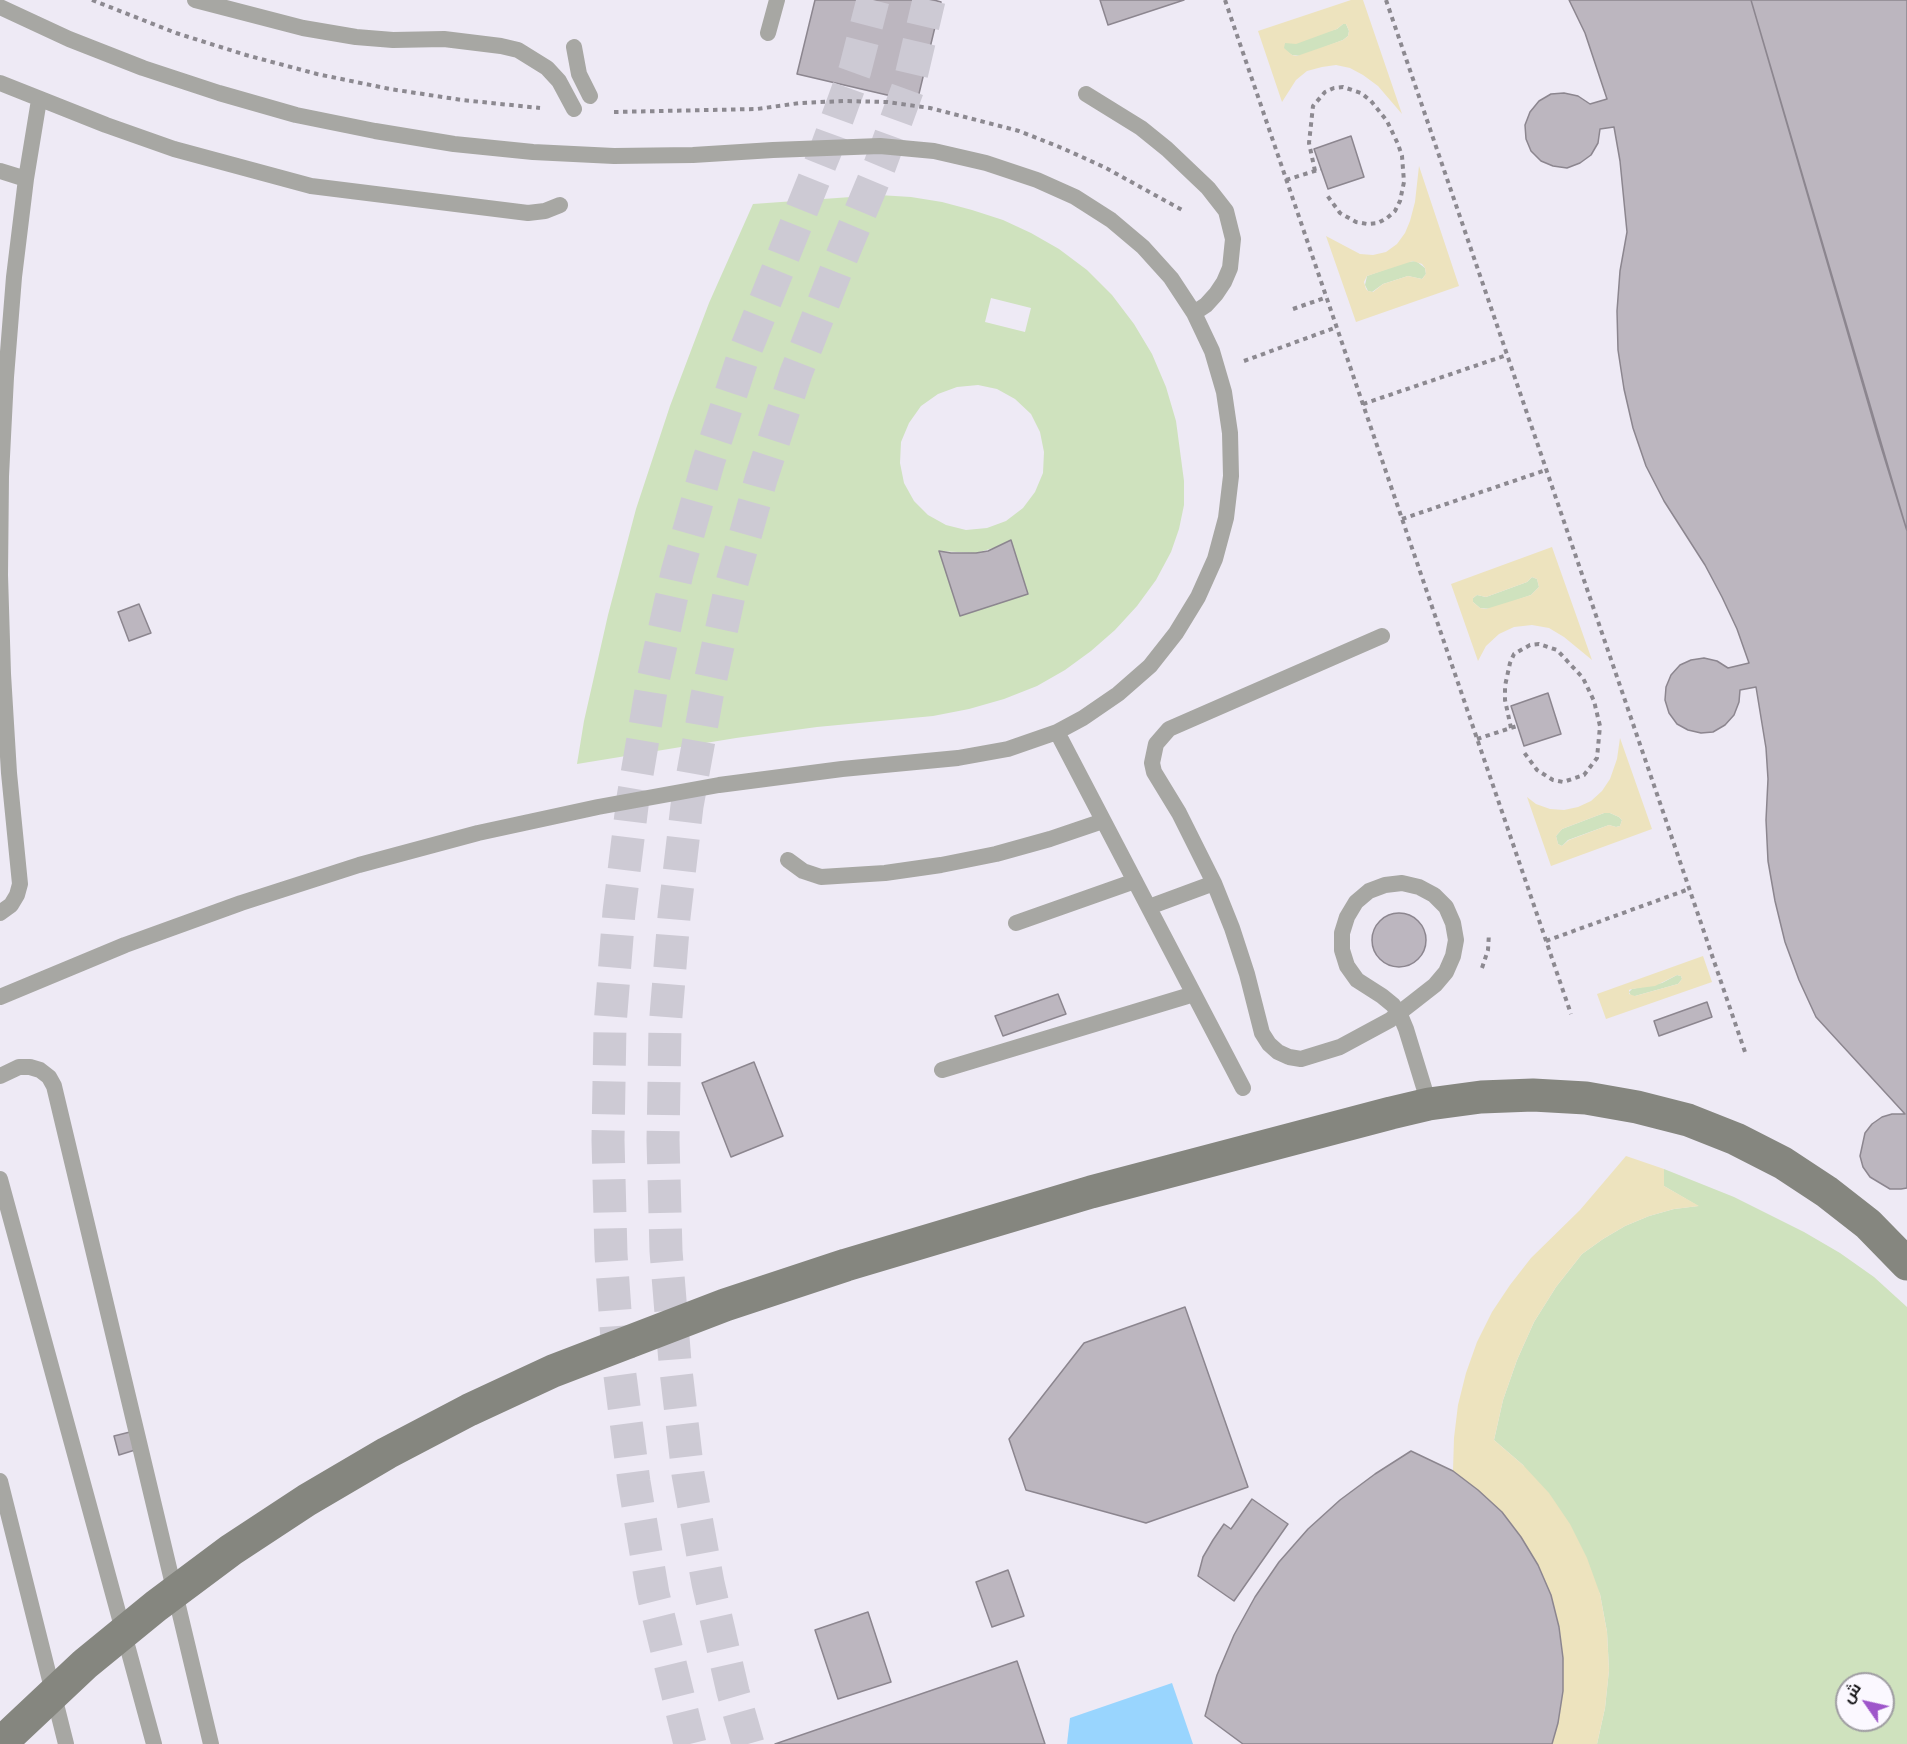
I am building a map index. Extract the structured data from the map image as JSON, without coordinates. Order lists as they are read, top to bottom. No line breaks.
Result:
{"north":"top left"}
